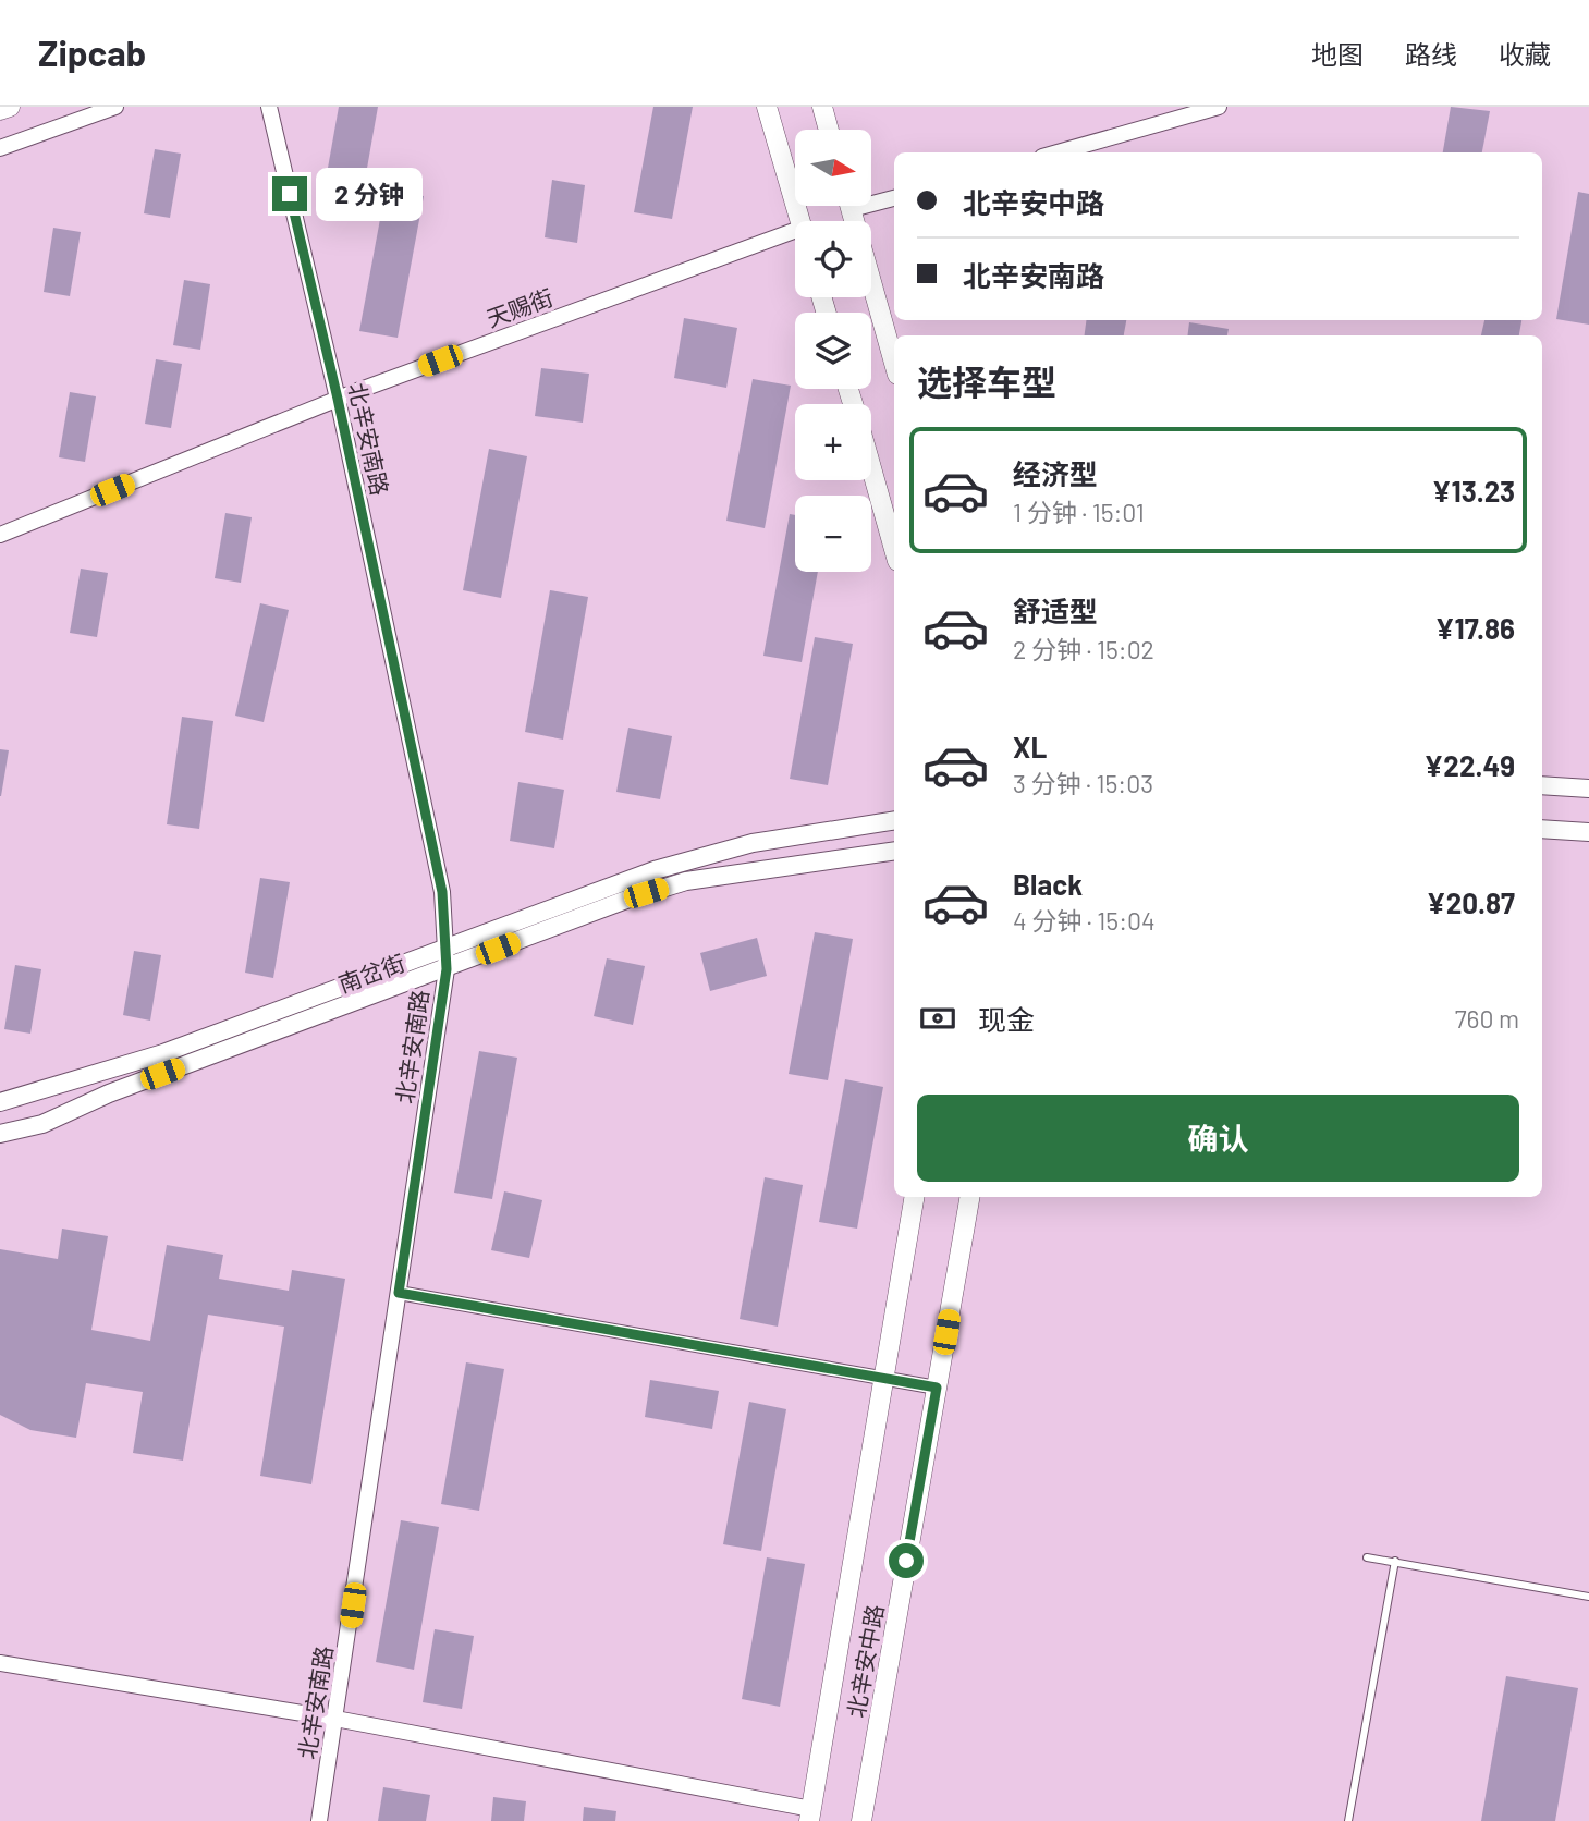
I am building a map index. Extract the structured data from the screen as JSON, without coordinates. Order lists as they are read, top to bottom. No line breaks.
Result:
{"streets":{"main road":["南岔街","北辛安中路"],"street":["天赐街","北辛安南路"]},"crossings":[["天赐街","北辛安南路"],["北辛安南路","南岔街"]],"north":"right","page":{"header":"Zipcab","nav":["地图","路线","收藏"],"map_buttons":["+","−"],"banner":["北辛安中路","北辛安南路"],"bubble":"2 分钟","heading":"选择车型","list":[{"name":"经济型","note":"1 分钟 · 15:01","value":"¥13.23"},{"name":"舒适型","note":"2 分钟 · 15:02","value":"¥17.86"},{"name":"XL","note":"3 分钟 · 15:03","value":"¥22.49"},{"name":"Black","note":"4 分钟 · 15:04","value":"¥20.87"}],"pay":["现金","760 m"],"buttons":"确认"}}
